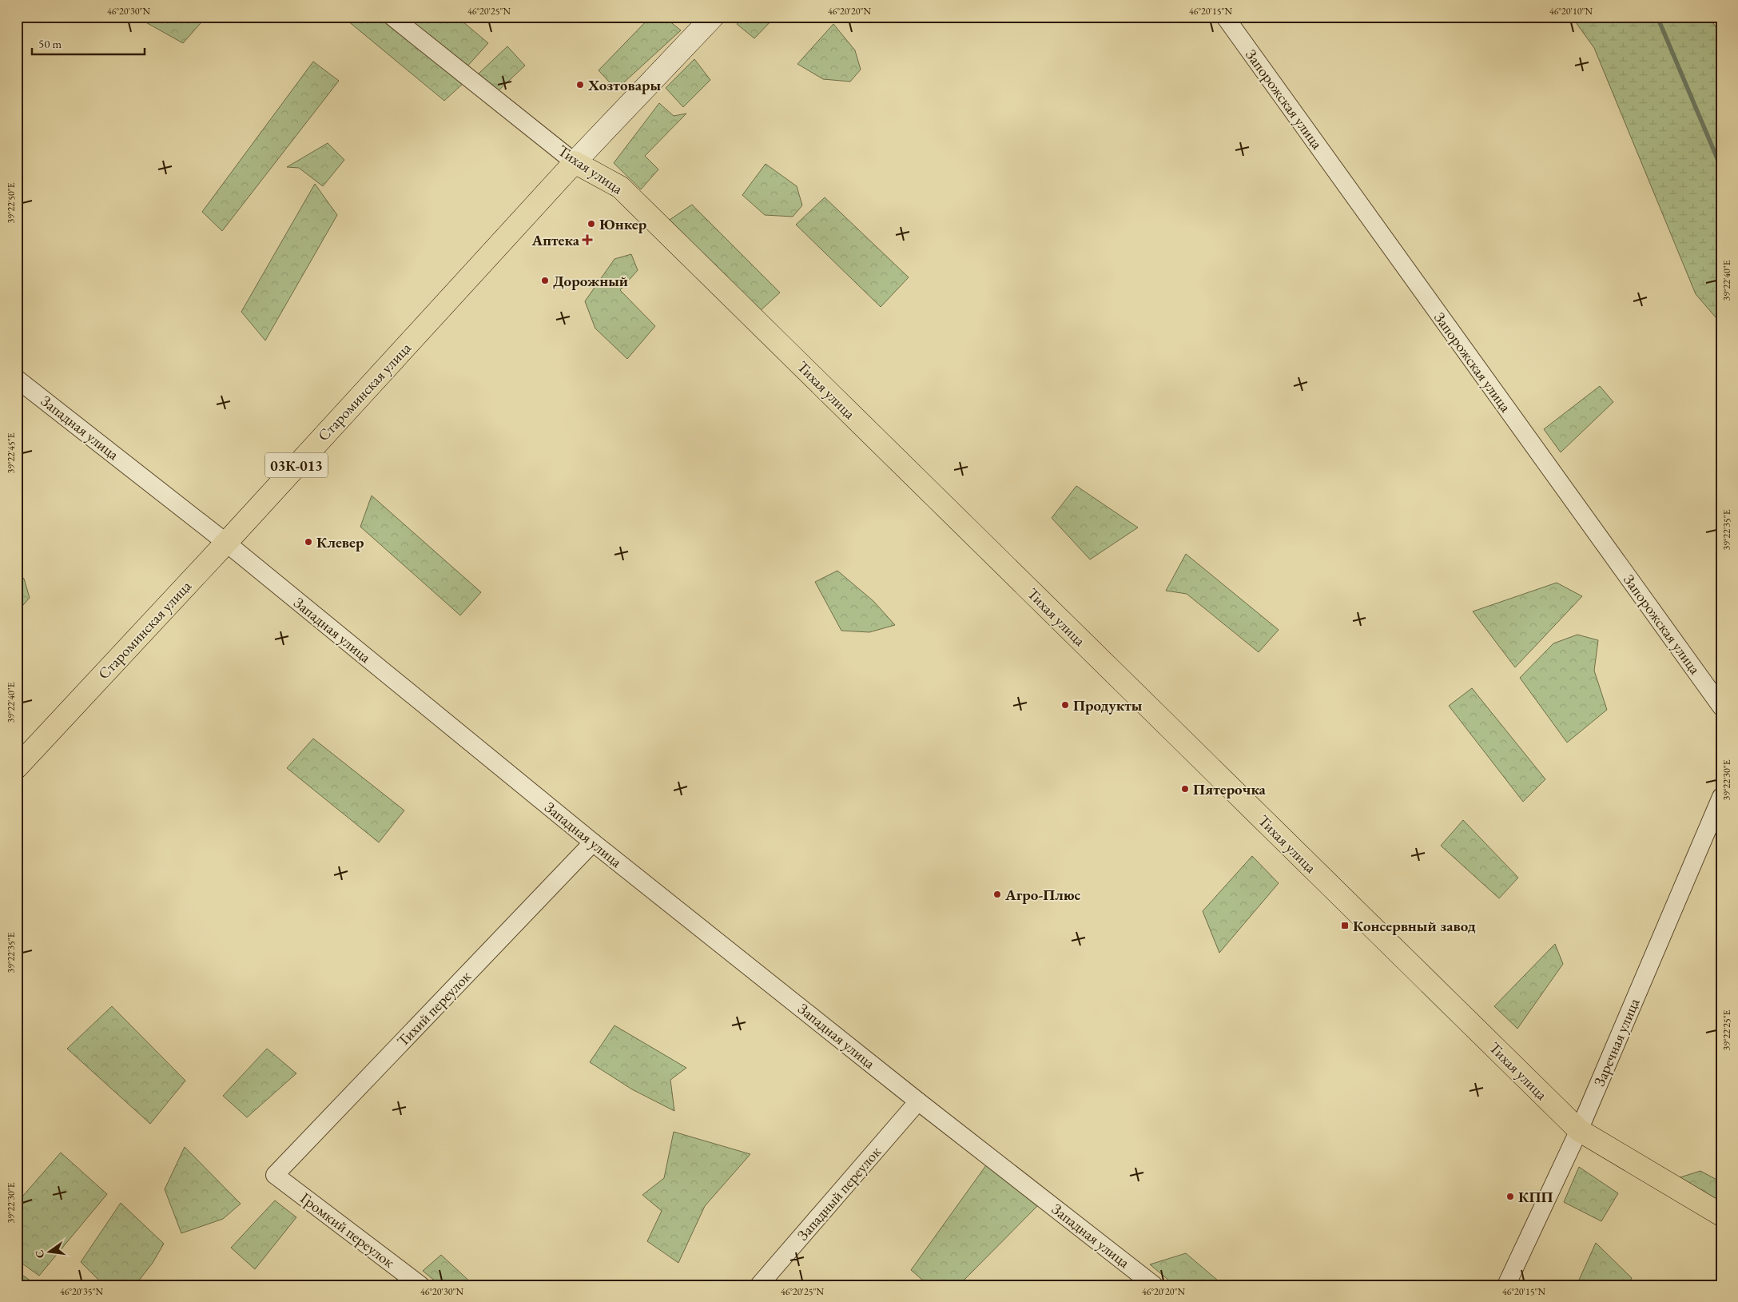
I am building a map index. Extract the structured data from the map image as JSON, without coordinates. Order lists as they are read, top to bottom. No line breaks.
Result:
{"streets":{"main road":["Тихая улица","Староминская улица","03К-013"],"street":["Запорожская улица","Западная улица","Тихий переулок","Заречная улица","Западный переулок","Громкий переулок"]},"crossings":[["Тихая улица","Староминская улица"],["Тихая улица","Заречная улица"],["Староминская улица","Западная улица"],["Западная улица","Тихий переулок"],["Западная улица","Западный переулок"],["Тихий переулок","Громкий переулок"]],"places":{"other":["Хозтовары","Юнкер","Дорожный","Клевер","Продукты","Пятерочка","Агро-Плюс","КПП"],"health":["Аптека"],"transit":["Консервный завод"]},"scale_bar":"50 m","north":"left","coordinates":["46°20'30\"N","46°20'25\"N","46°20'20\"N","46°20'15\"N","46°20'10\"N","39°22'50\"E","39°22'40\"E","39°22'45\"E","39°22'35\"E","39°22'30\"E","39°22'25\"E","46°20'35\"N"]}
